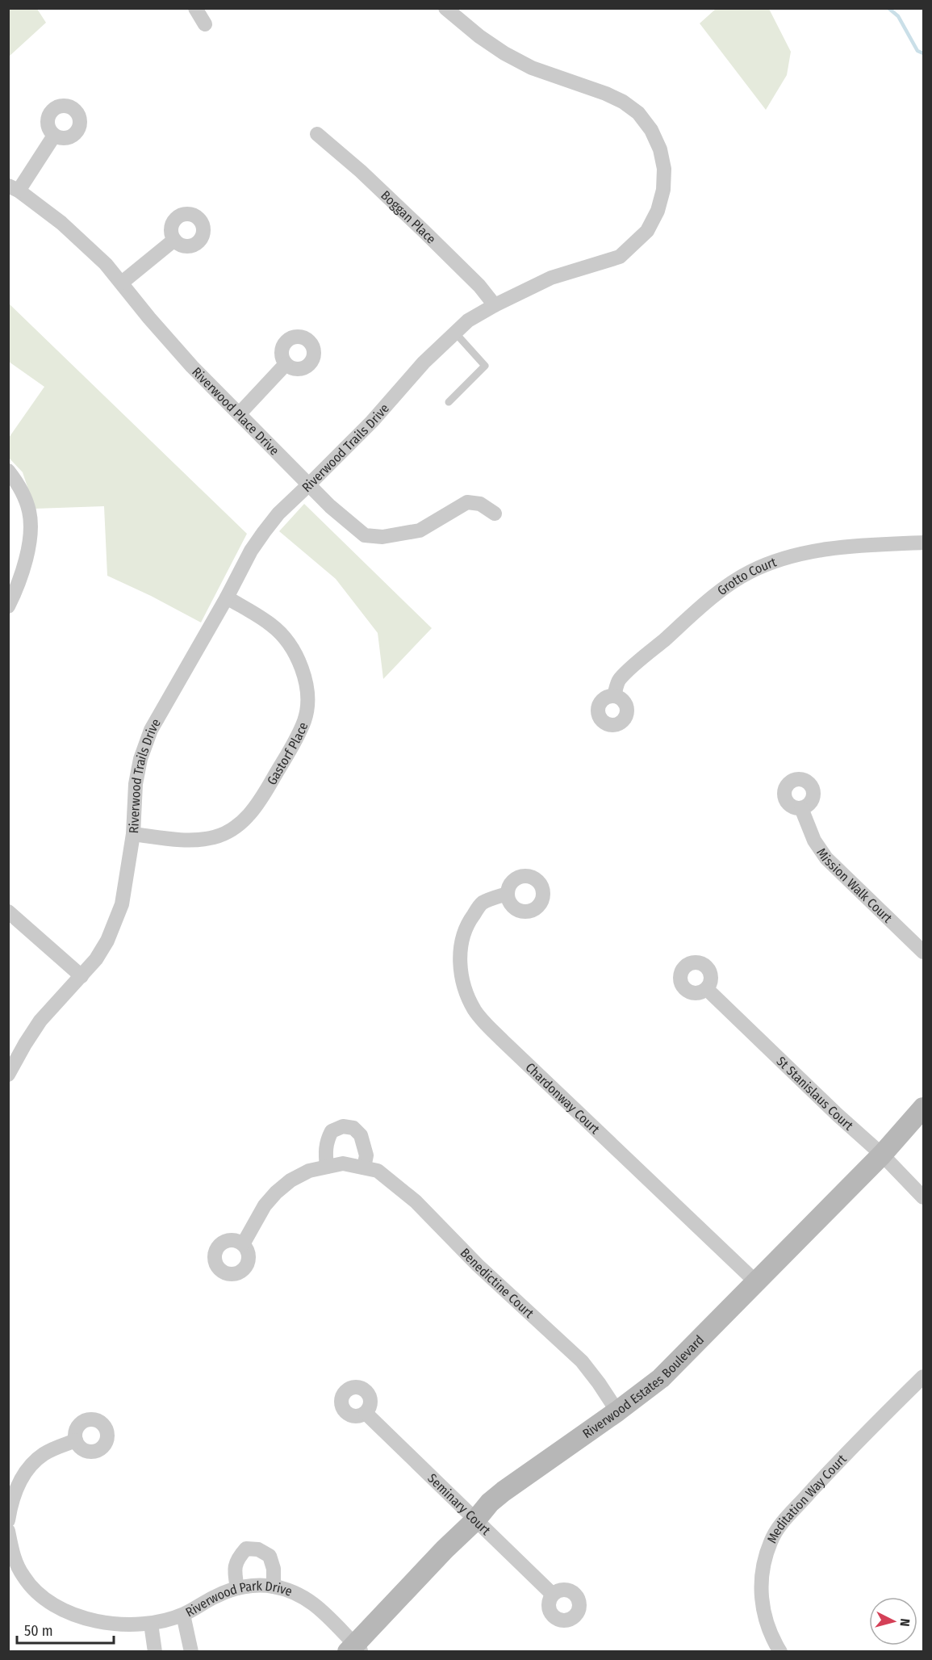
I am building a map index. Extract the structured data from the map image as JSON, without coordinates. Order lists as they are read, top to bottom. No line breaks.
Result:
{"streets":{"street":["Boggan Place","Riverwood Place Drive","Riverwood Trails Drive","Grotto Court","Gastorf Place","Mission Walk Court","St Stanislaus Court","Chardonway Court","Benedictine Court","Riverwood Estates Boulevard","Meditation Way Court","Seminary Court","Riverwood Park Drive"]},"crossings":[["Boggan Place","Riverwood Trails Drive"],["Riverwood Place Drive","Riverwood Trails Drive"],["Riverwood Trails Drive","Gastorf Place"],["St Stanislaus Court","Riverwood Estates Boulevard"],["Chardonway Court","Riverwood Estates Boulevard"],["Benedictine Court","Riverwood Estates Boulevard"],["Riverwood Estates Boulevard","Seminary Court"],["Riverwood Estates Boulevard","Riverwood Park Drive"]],"scale_bar":"50 m","north":"right"}
